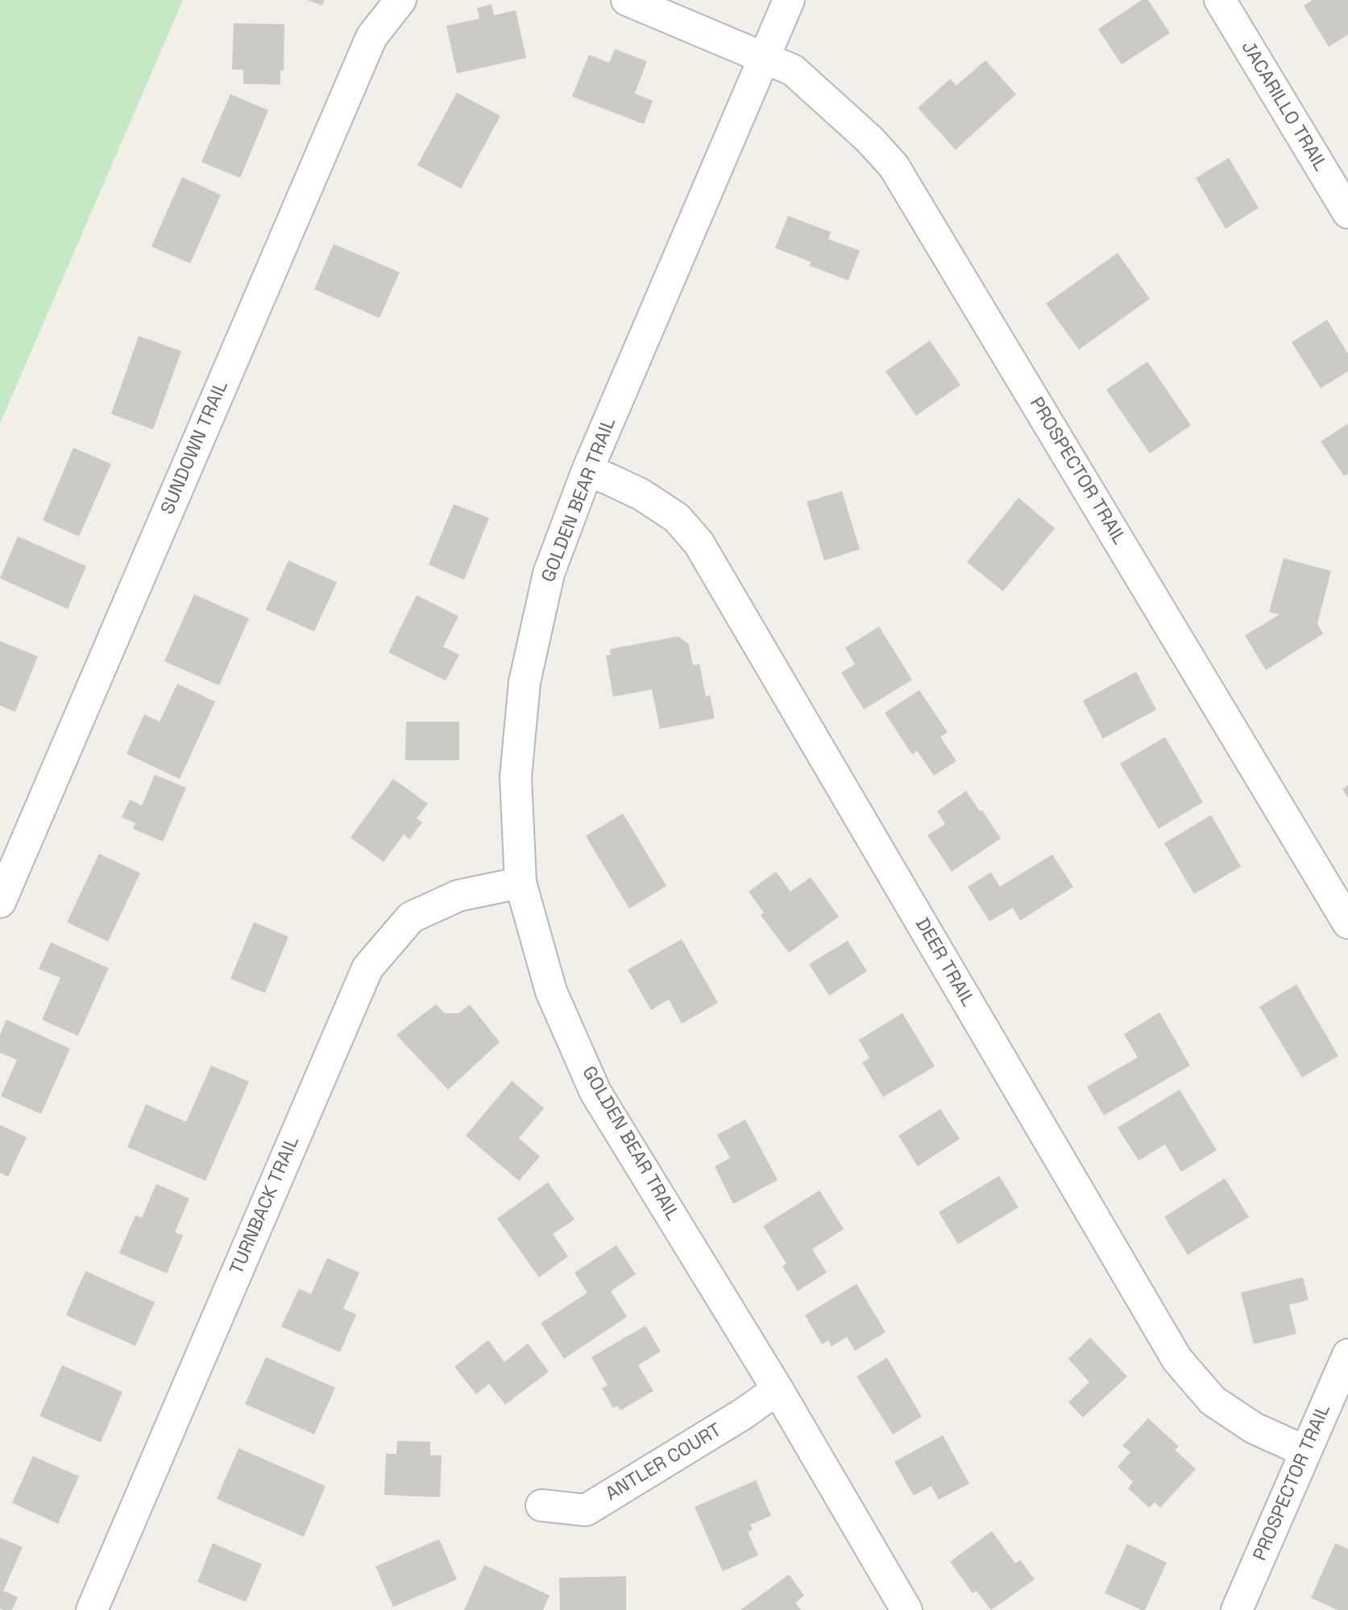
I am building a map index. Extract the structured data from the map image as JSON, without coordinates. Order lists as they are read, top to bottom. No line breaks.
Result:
{"streets":{"street":["JACARILLO TRAIL","SUNDOWN TRAIL","PROSPECTOR TRAIL","GOLDEN BEAR TRAIL","DEER TRAIL","TURNBACK TRAIL","ANTLER COURT"]},"crossings":[["PROSPECTOR TRAIL","GOLDEN BEAR TRAIL"],["PROSPECTOR TRAIL","DEER TRAIL"],["GOLDEN BEAR TRAIL","DEER TRAIL"],["GOLDEN BEAR TRAIL","TURNBACK TRAIL"],["GOLDEN BEAR TRAIL","ANTLER COURT"]]}
